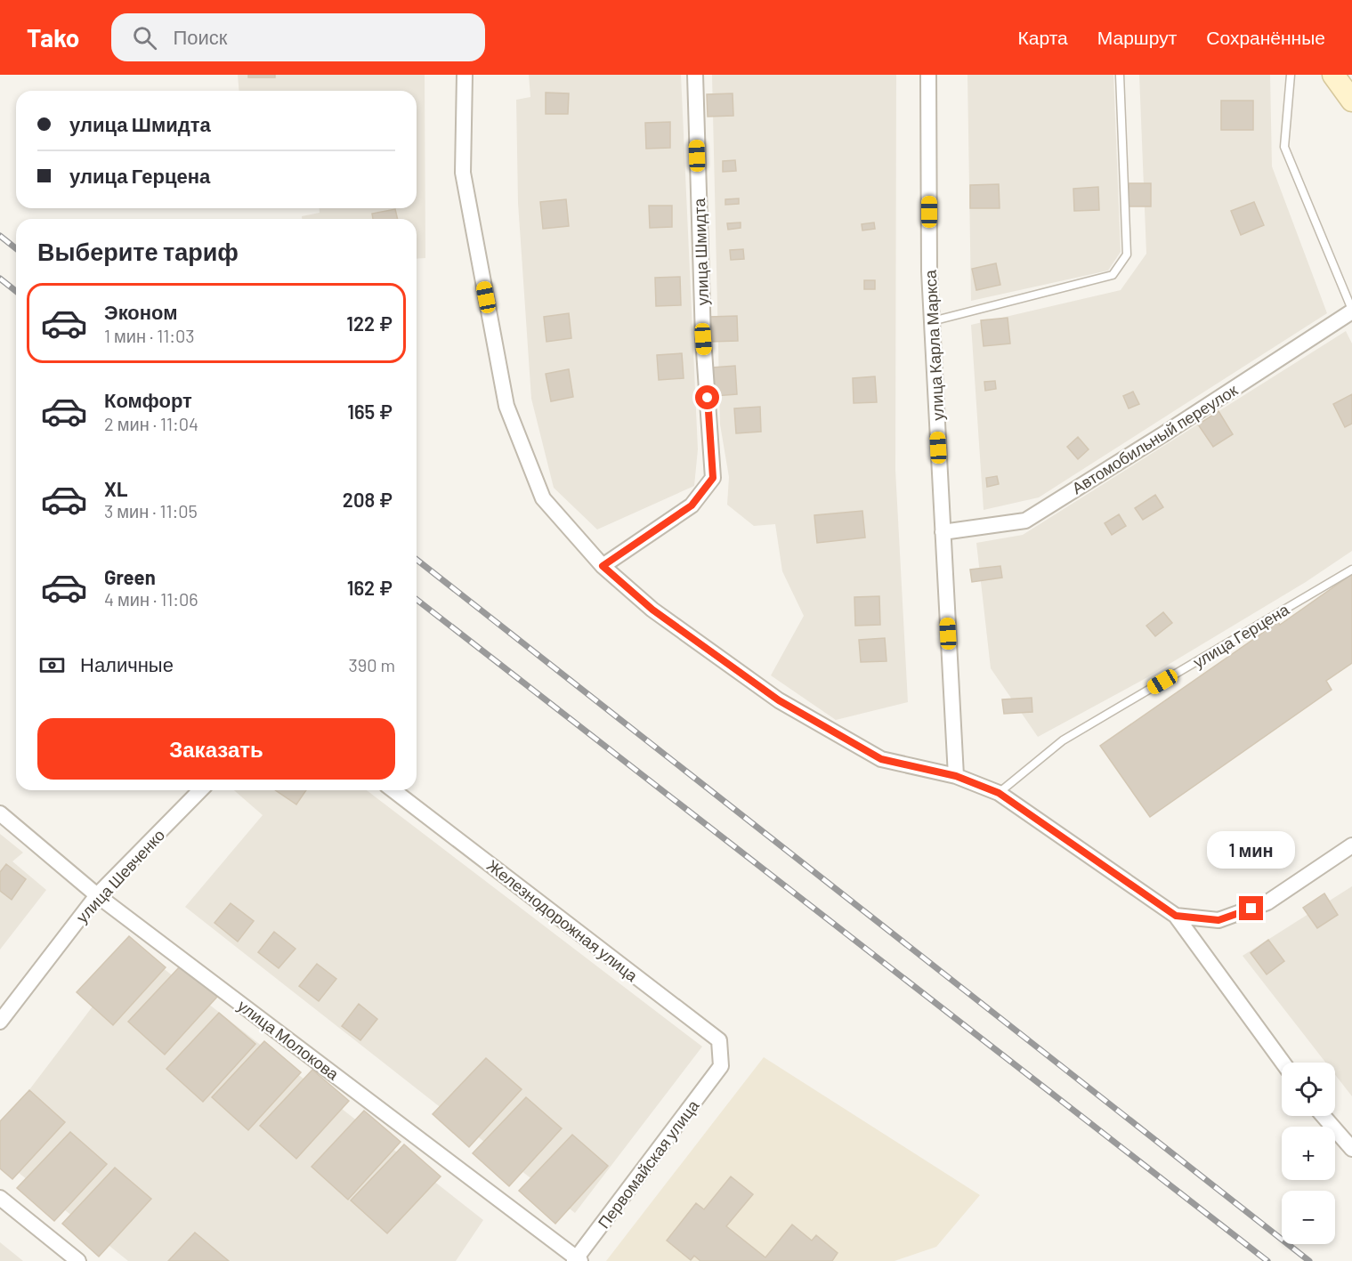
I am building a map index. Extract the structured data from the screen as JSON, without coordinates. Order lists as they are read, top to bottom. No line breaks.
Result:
{"streets":{"street":["улица Шмидта","улица Карла Маркса","Автомобильный переулок","улица Шевченко","Железнодорожная улица","улица Молокова","Первомайская улица"],"lane":["улица Герцена"]},"crossings":[["улица Карла Маркса","Автомобильный переулок"],["улица Шевченко","улица Молокова"],["Железнодорожная улица","Первомайская улица"],["улица Молокова","Первомайская улица"]],"page":{"header":"Tako","search":"Поиск","nav":["Карта","Маршрут","Сохранённые"],"banner":["улица Шмидта","улица Герцена"],"heading":"Выберите тариф","list":[{"name":"Эконом","note":"1 мин · 11:03","value":"122 ₽"},{"name":"Комфорт","note":"2 мин · 11:04","value":"165 ₽"},{"name":"XL","note":"3 мин · 11:05","value":"208 ₽"},{"name":"Green","note":"4 мин · 11:06","value":"162 ₽"}],"pay":["Наличные","390 m"],"buttons":"Заказать","bubble":"1 мин","map_buttons":["+","−"]}}
